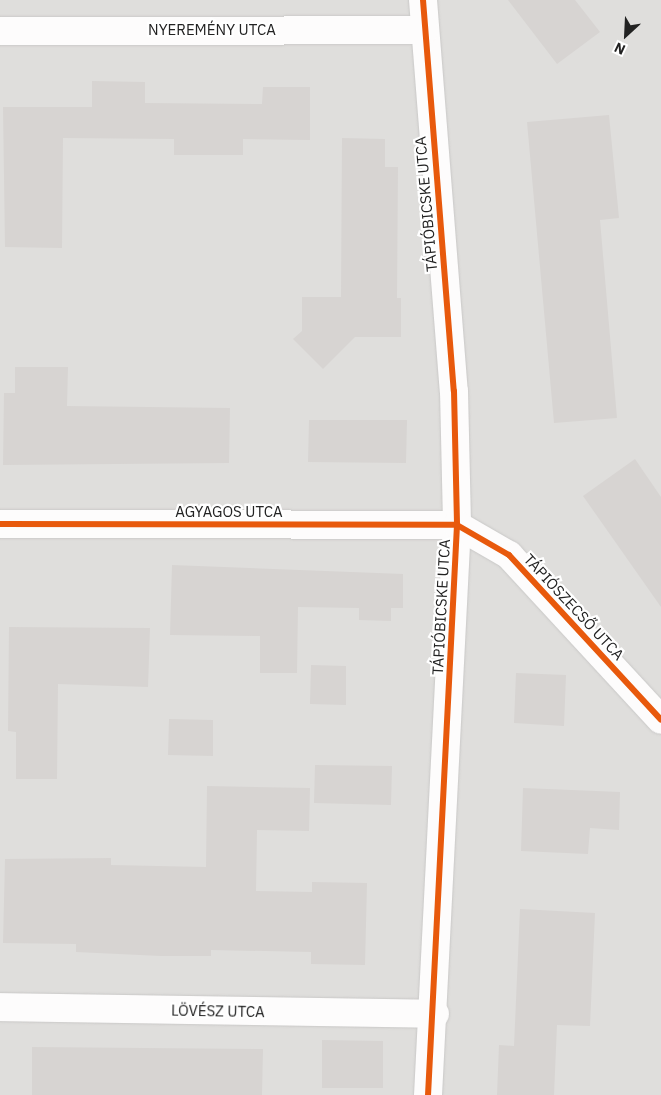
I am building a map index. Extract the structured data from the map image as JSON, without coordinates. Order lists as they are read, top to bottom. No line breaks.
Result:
{"streets":{"street":["NYEREMÉNY UTCA","TÁPIÓBICSKE UTCA","AGYAGOS UTCA","TÁPIÓSZECSŐ UTCA","LÖVÉSZ UTCA"]},"crossings":[["NYEREMÉNY UTCA","TÁPIÓBICSKE UTCA"],["TÁPIÓBICSKE UTCA","AGYAGOS UTCA"],["TÁPIÓBICSKE UTCA","TÁPIÓSZECSŐ UTCA"],["TÁPIÓBICSKE UTCA","LÖVÉSZ UTCA"],["AGYAGOS UTCA","TÁPIÓSZECSŐ UTCA"]],"north":"bottom left"}
